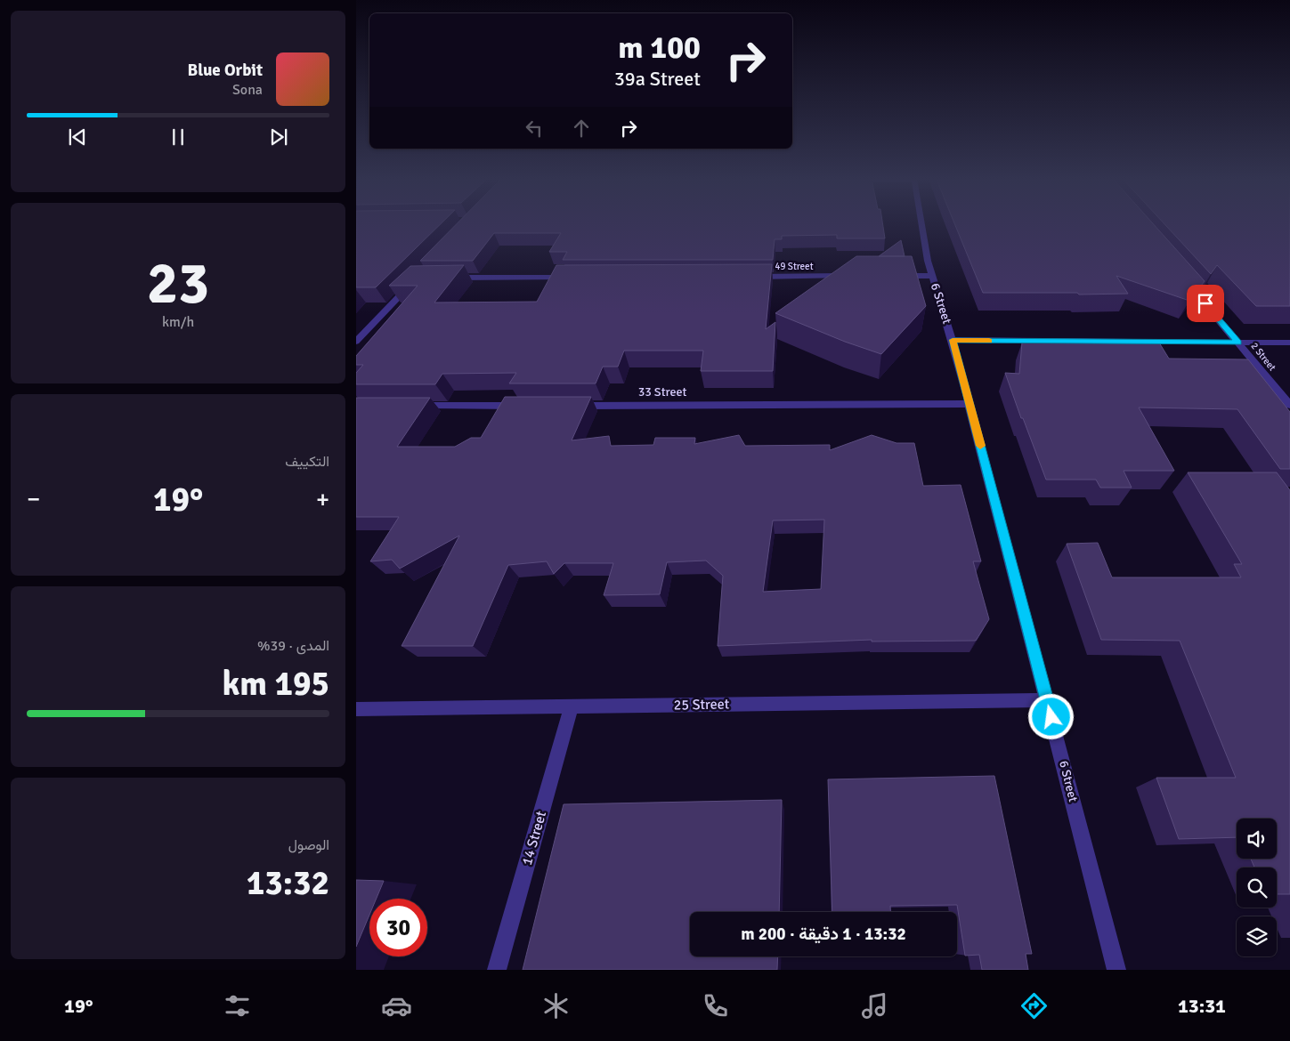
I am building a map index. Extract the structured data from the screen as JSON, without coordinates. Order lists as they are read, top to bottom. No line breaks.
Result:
{"streets":{"street":["49 Street","6 Street","2 Street","33 Street","25 Street","14 Street"]},"crossings":[["6 Street","33 Street"],["6 Street","25 Street"],["25 Street","14 Street"]],"page":{"turn":["100 m","39a Street"],"song":["Blue Orbit","Sona"],"tile":[["23","km/h"],"التكييف",["المدى · 39%","195 km"],["الوصول","13:32"]],"heat":["−","19°","+"],"limit":"30","trip":"13:32 · 1 دقيقة · 200 m","tabs":["13:31","19°"]}}
